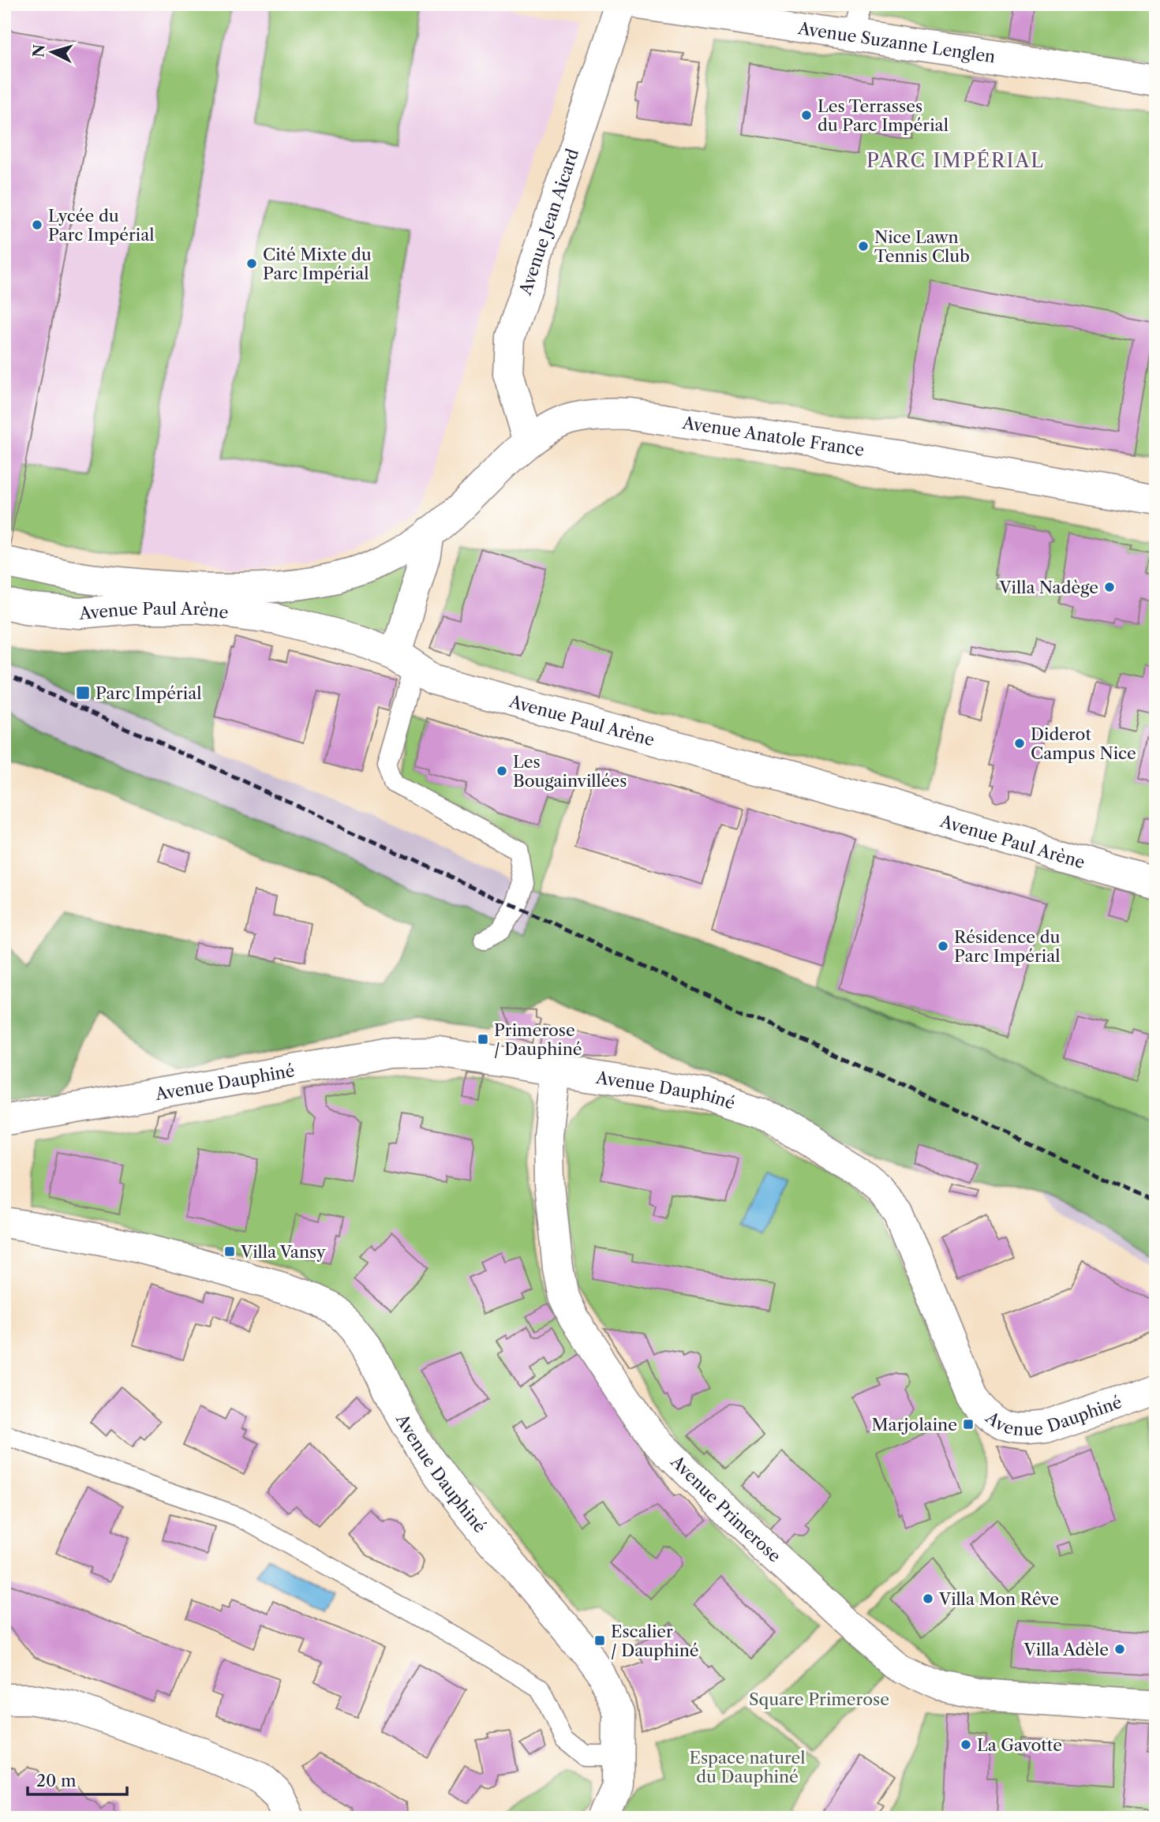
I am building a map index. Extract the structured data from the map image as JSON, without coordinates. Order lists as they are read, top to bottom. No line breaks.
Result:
{"streets":{"street":["Avenue Suzanne Lenglen","Avenue Jean Aicard","Avenue Anatole France","Avenue Paul Arène","Avenue Dauphiné","Avenue Primerose"]},"crossings":[["Avenue Jean Aicard","Avenue Anatole France"],["Avenue Anatole France","Avenue Paul Arène"],["Avenue Dauphiné","Avenue Primerose"]],"districts":["PARC IMPÉRIAL"],"parks":["Square Primerose","Espace naturel du Dauphiné"],"places":{"other":["Les Terrasses du Parc Impérial","Lycée du Parc Impérial","Nice Lawn Tennis Club","Cité Mixte du Parc Impérial","Villa Nadège","Diderot Campus Nice","Les Bougainvillées","Résidence du Parc Impérial","Villa Mon Rêve","Villa Adèle","La Gavotte"],"transit":["Parc Impérial","Primerose / Dauphiné","Villa Vansy","Marjolaine","Escalier / Dauphiné"]},"scale_bar":"20 m","north":"left"}
